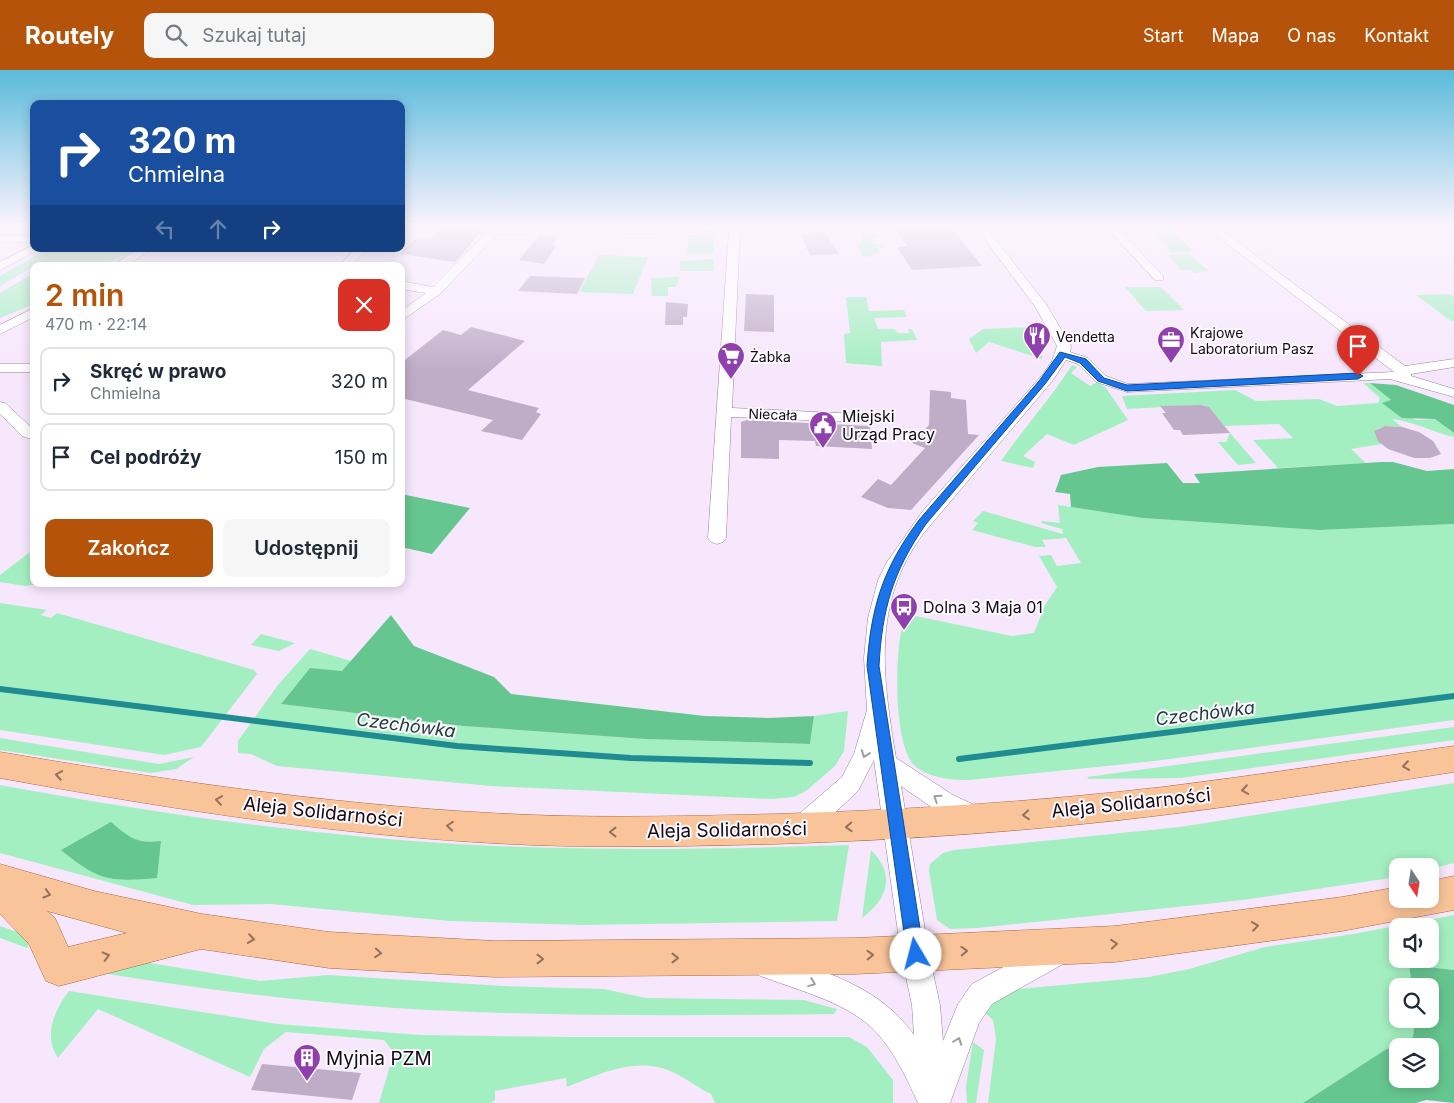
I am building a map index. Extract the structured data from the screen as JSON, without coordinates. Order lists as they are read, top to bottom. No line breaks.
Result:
{"streets":{"main road":["Aleja Solidarności"],"street":["Niecała"]},"water":["Czechówka"],"places":{"restaurant":["Vendetta"],"office":["Krajowe Laboratorium Pasz"],"supermarket":["Żabka"],"public building":["Miejski Urząd Pracy"],"bus stop":["Dolna 3 Maja 01"],"building":["Myjnia PZM"]},"north":"bottom","page":{"header":"Routely","search":"Szukaj tutaj","nav":["Start","Mapa","O nas","Kontakt"],"turn":["320 m","Chmielna"],"heading":["2 min","470 m · 22:14"],"list":[{"name":"Skręć w prawo","note":"Chmielna","value":"320 m"},{"name":"Cel podróży","value":"150 m"}],"buttons":["Zakończ","Udostępnij"]}}
